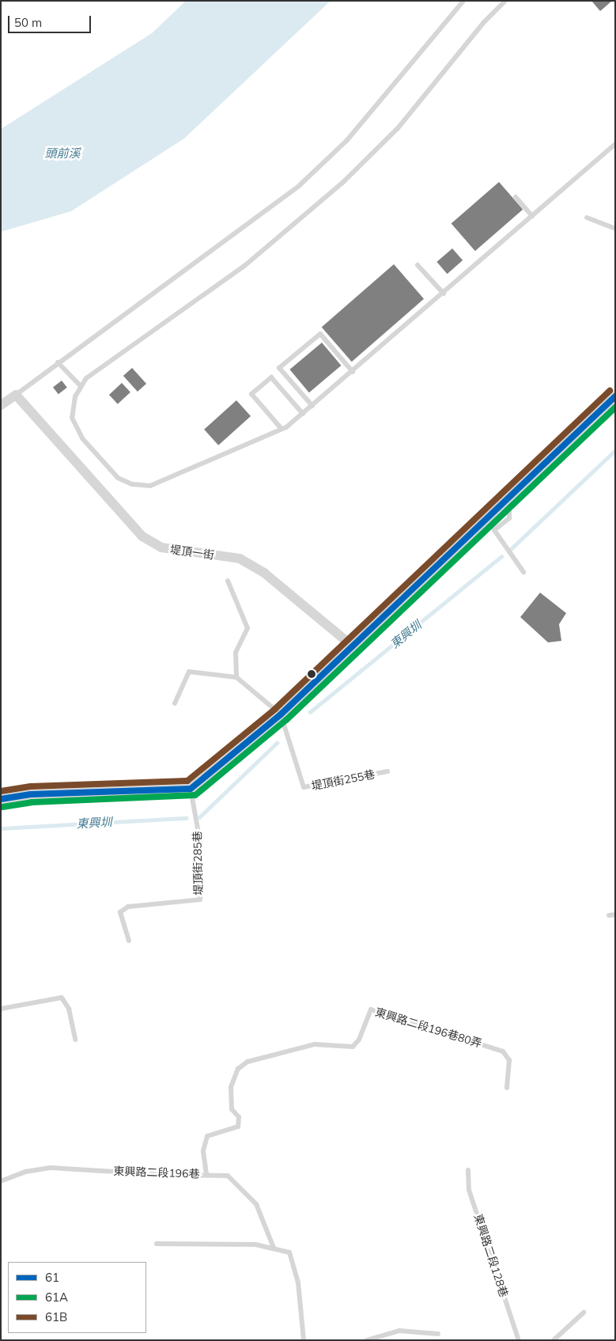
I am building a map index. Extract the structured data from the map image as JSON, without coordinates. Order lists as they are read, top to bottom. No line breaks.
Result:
{"streets":{"street":["堤頂一街"],"lane":["堤頂街255巷","堤頂街285巷","東興路二段196巷80弄","東興路二段196巷","東興路二段128巷"]},"crossings":[["東興路二段196巷80弄","東興路二段196巷"]],"water":["頭前溪","東興圳"],"lines":["transit line 61B","transit line 61","transit line 61A"],"legend":["61","61A","61B"],"scale_bar":"50 m"}
